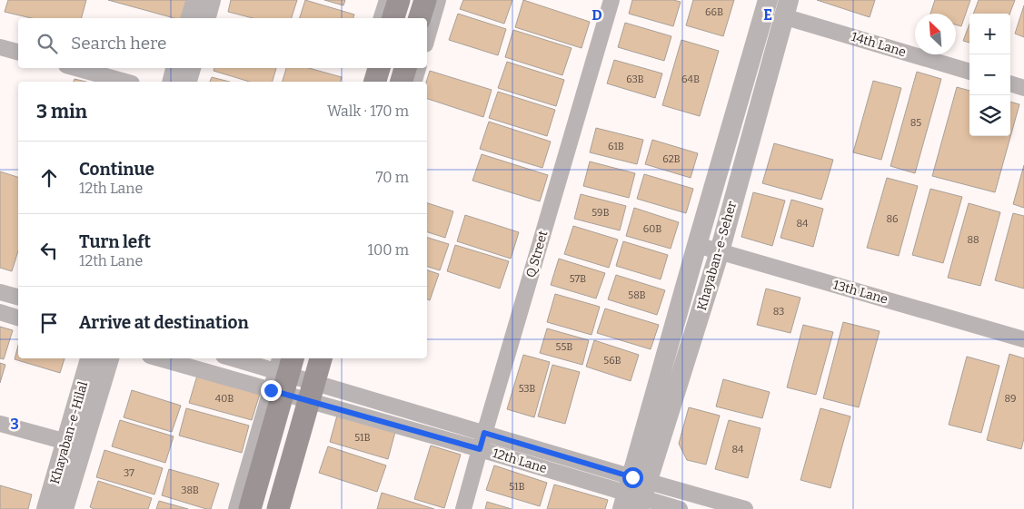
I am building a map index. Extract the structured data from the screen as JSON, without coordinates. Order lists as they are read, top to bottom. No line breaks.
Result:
{"streets":{"street":["14th Lane","Q Street","Khayaban-e-Seher","13th Lane","Khayaban-e-Hilal","12th Lane"]},"crossings":[["14th Lane","Khayaban-e-Seher"],["Q Street","12th Lane"],["Khayaban-e-Seher","13th Lane"],["Khayaban-e-Seher","12th Lane"]],"house_numbers":["66B","63B","64B","85","61B","62B","59B","86","84","60B","88","57B","58B","83","55B","56B","53B","40B","89","51B","84","37","51B","38B"],"north":"top left","page":{"map_buttons":["+","−"],"search":"Search here","heading":["3 min","Walk · 170 m"],"list":[["Continue","12th Lane","70 m"],["Turn left","12th Lane","100 m"],"Arrive at destination"]},"grid":{"columns":["D","E"],"rows":["3"]}}
